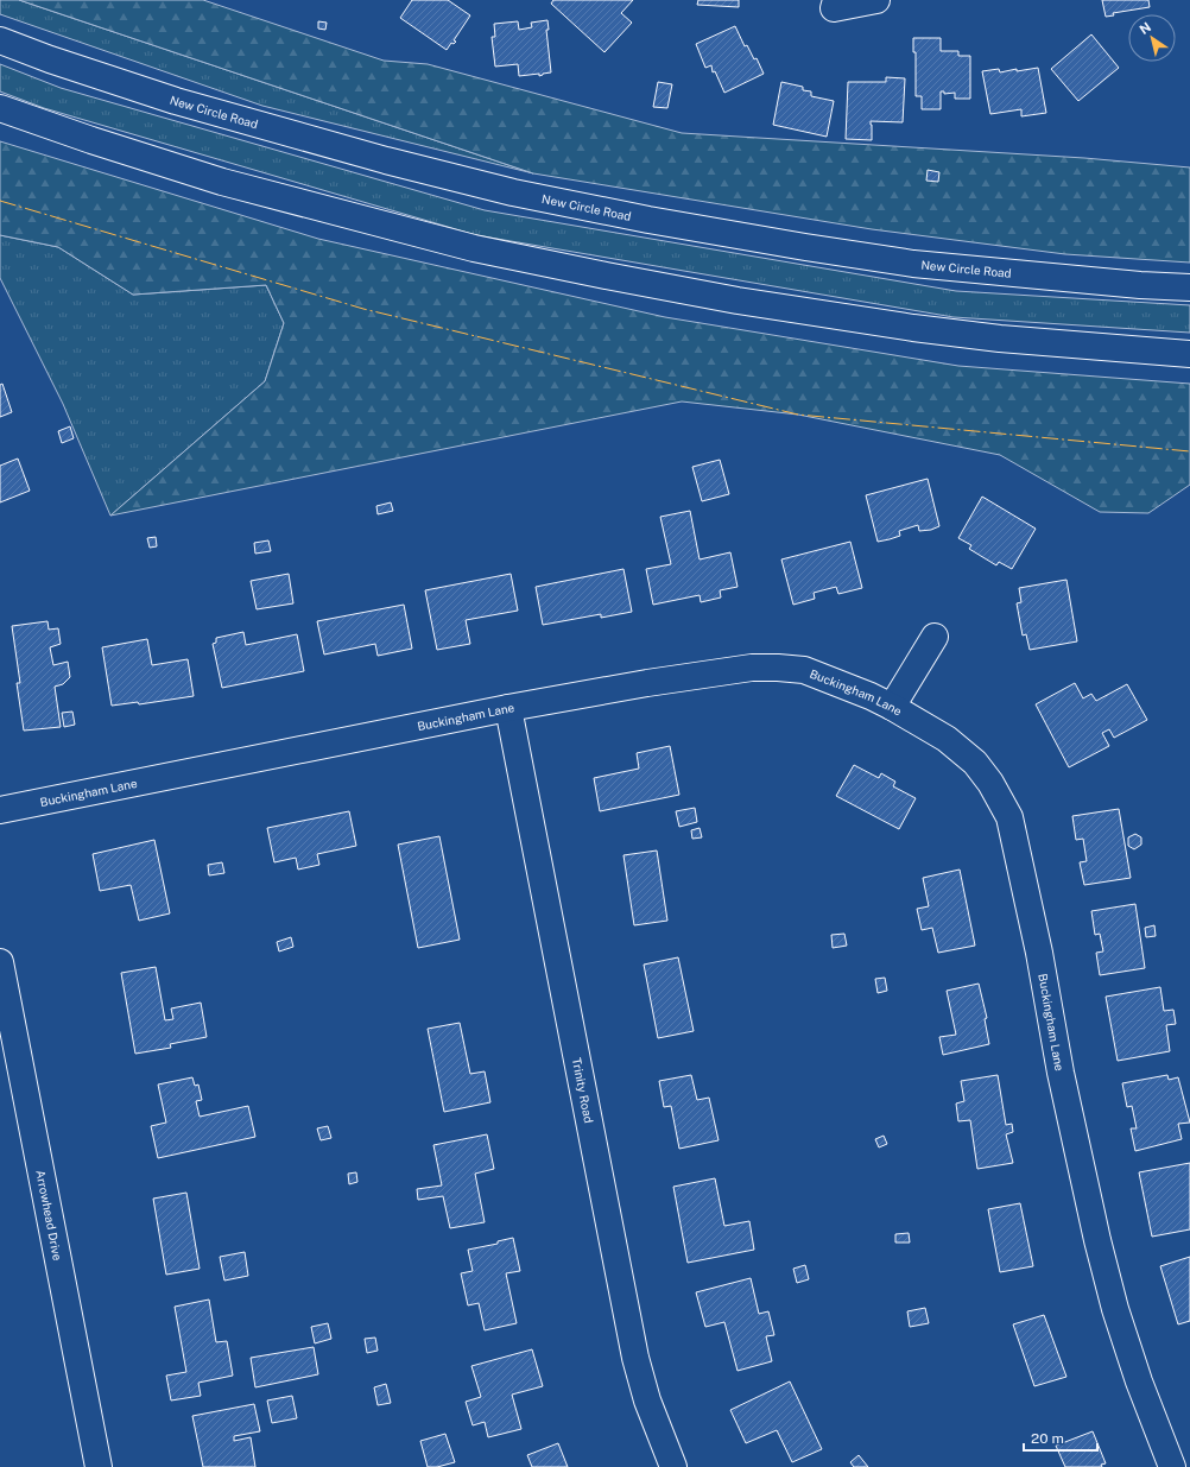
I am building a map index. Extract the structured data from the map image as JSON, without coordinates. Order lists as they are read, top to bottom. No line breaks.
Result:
{"streets":{"main road":["New Circle Road","Buckingham Lane","Trinity Road","Arrowhead Drive"]},"crossings":[["Buckingham Lane","Trinity Road"]],"scale_bar":"20 m","north":"top left"}
